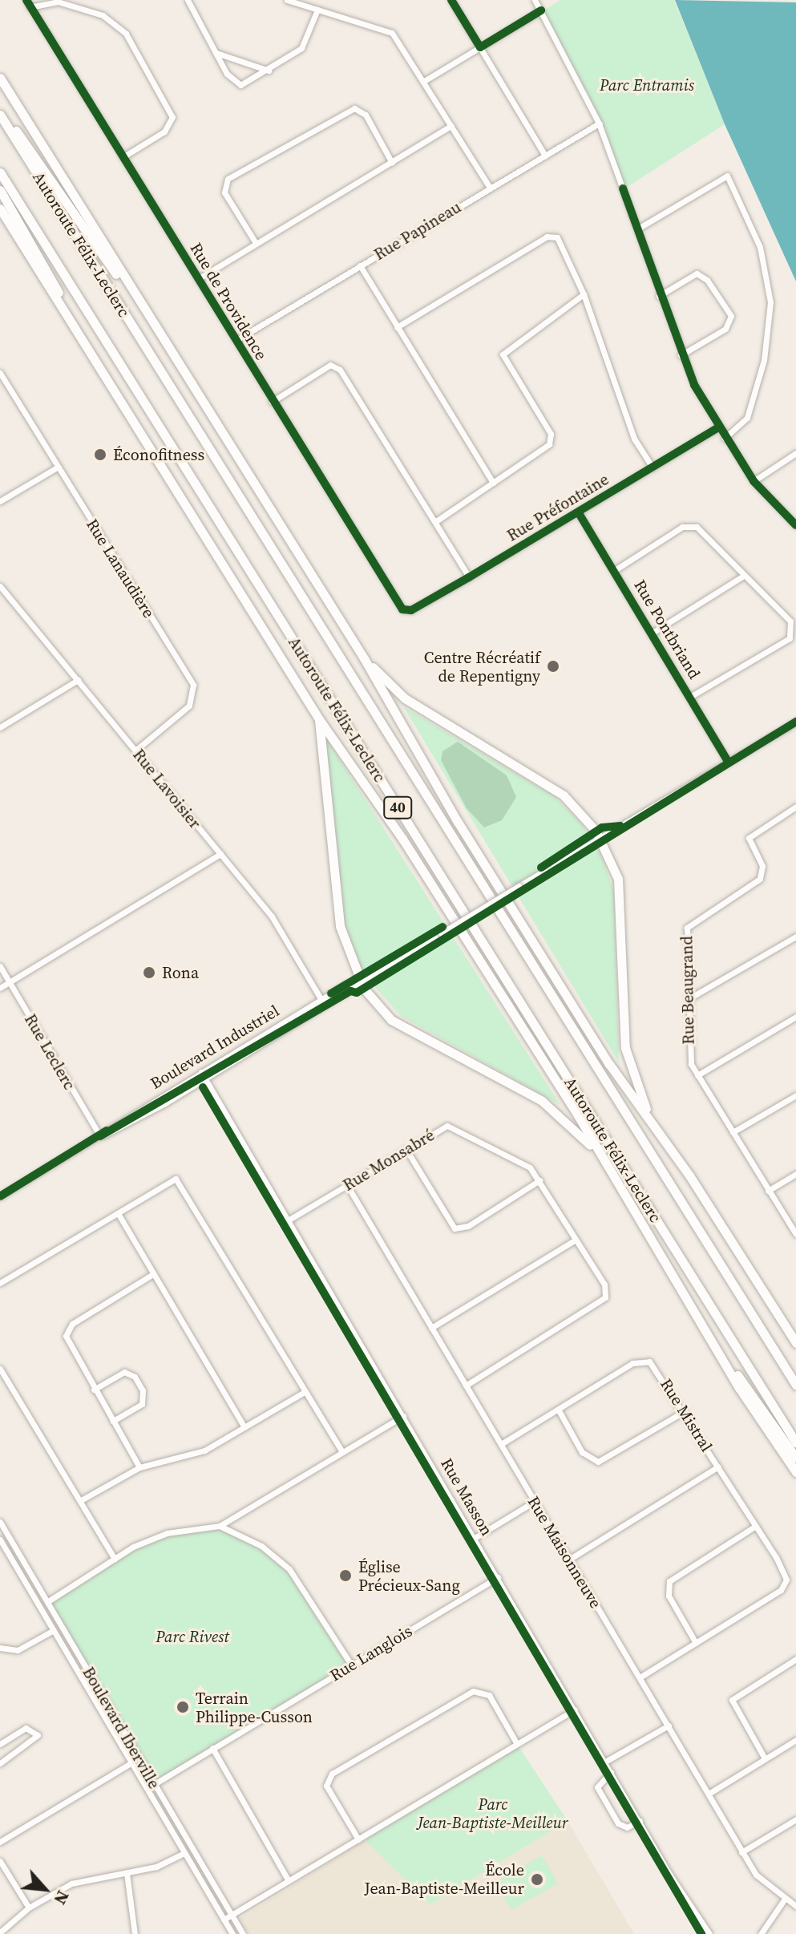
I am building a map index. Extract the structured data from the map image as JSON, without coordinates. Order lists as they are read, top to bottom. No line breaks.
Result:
{"streets":{"highway":["Autoroute Félix-Leclerc","40"],"street":["Rue Papineau","Rue de Providence","Rue Préfontaine","Rue Lanaudière","Rue Pontbriand","Rue Lavoisier","Rue Beaugrand","Boulevard Industriel","Rue Leclerc","Rue Monsabré","Rue Mistral","Rue Masson","Rue Maisonneuve","Rue Langlois","Boulevard Iberville"]},"crossings":[["Rue Papineau","Rue de Providence"],["Rue de Providence","Rue Préfontaine"],["Rue Préfontaine","Rue Pontbriand"],["Rue Lanaudière","Rue Lavoisier"],["Rue Pontbriand","Boulevard Industriel"],["Rue Lavoisier","Boulevard Industriel"],["Boulevard Industriel","Rue Leclerc"],["Boulevard Industriel","Rue Masson"],["Rue Monsabré","Rue Masson"],["Rue Monsabré","Rue Maisonneuve"],["Rue Mistral","Rue Maisonneuve"],["Rue Masson","Rue Langlois"],["Rue Langlois","Boulevard Iberville"]],"parks":["Parc Entramis","Parc Rivest","Parc Jean-Baptiste-Meilleur"],"places":["Éconofitness","Centre Récréatif de Repentigny","Rona","Église Précieux-Sang","Terrain Philippe-Cusson","École Jean-Baptiste-Meilleur"],"north":"bottom right"}
